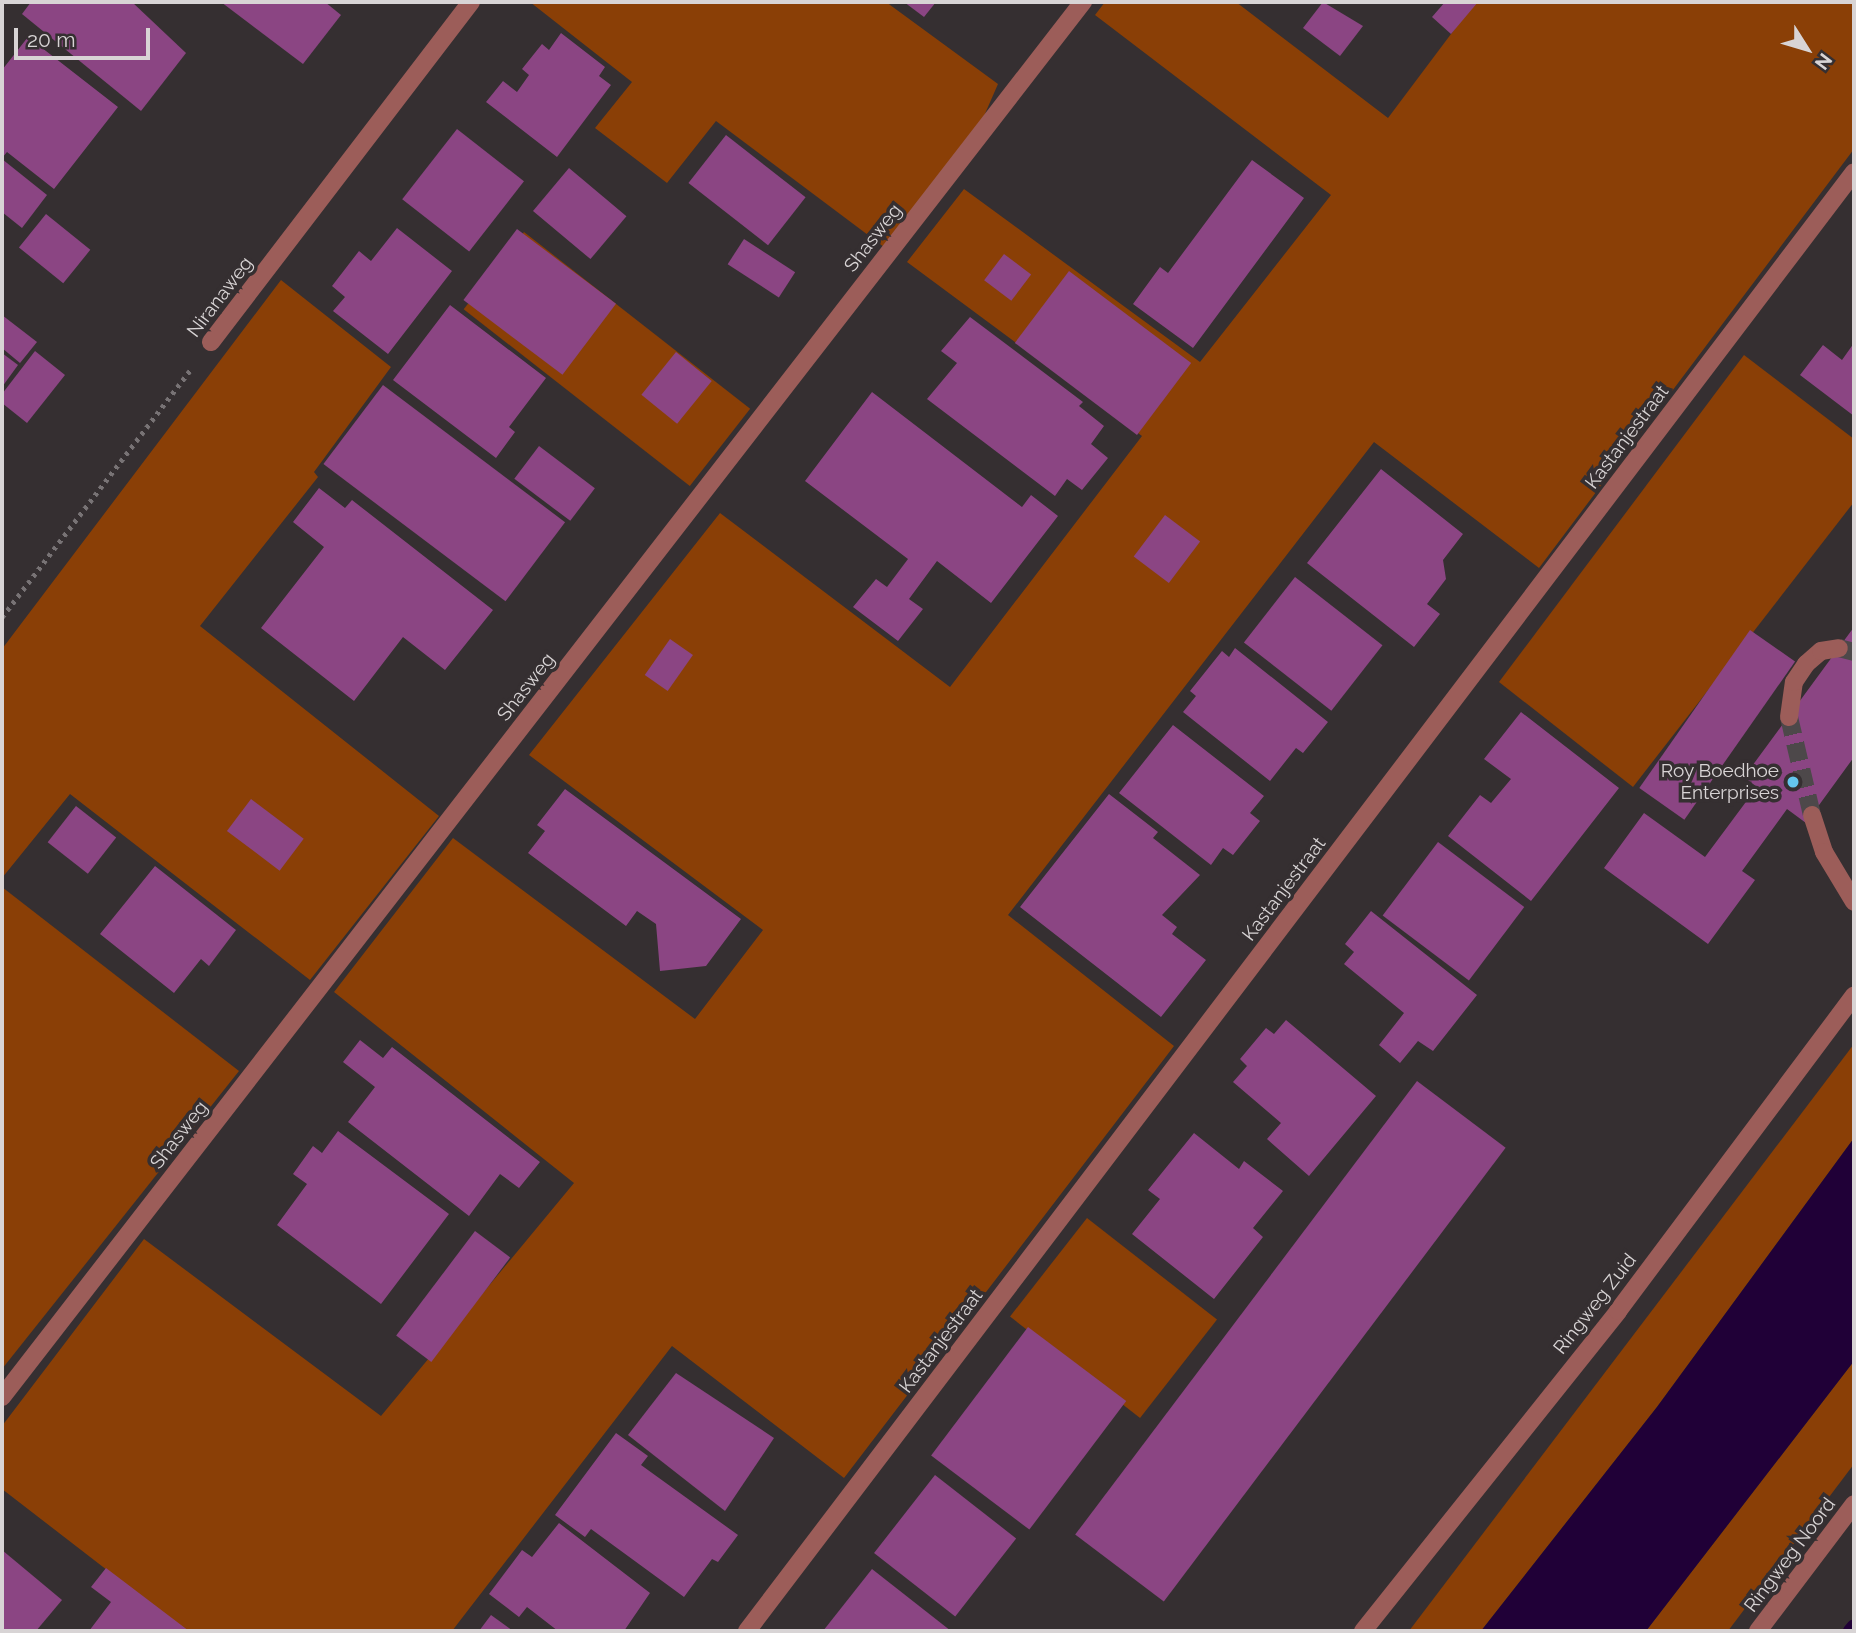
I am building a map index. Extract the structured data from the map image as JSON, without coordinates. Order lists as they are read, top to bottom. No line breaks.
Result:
{"streets":{"street":["Shasweg","Niranaweg","Kastanjestraat","Ringweg Zuid","Ringweg Noord"]},"places":["Roy Boedhoe Enterprises"],"scale_bar":"20 m","north":"bottom right"}
